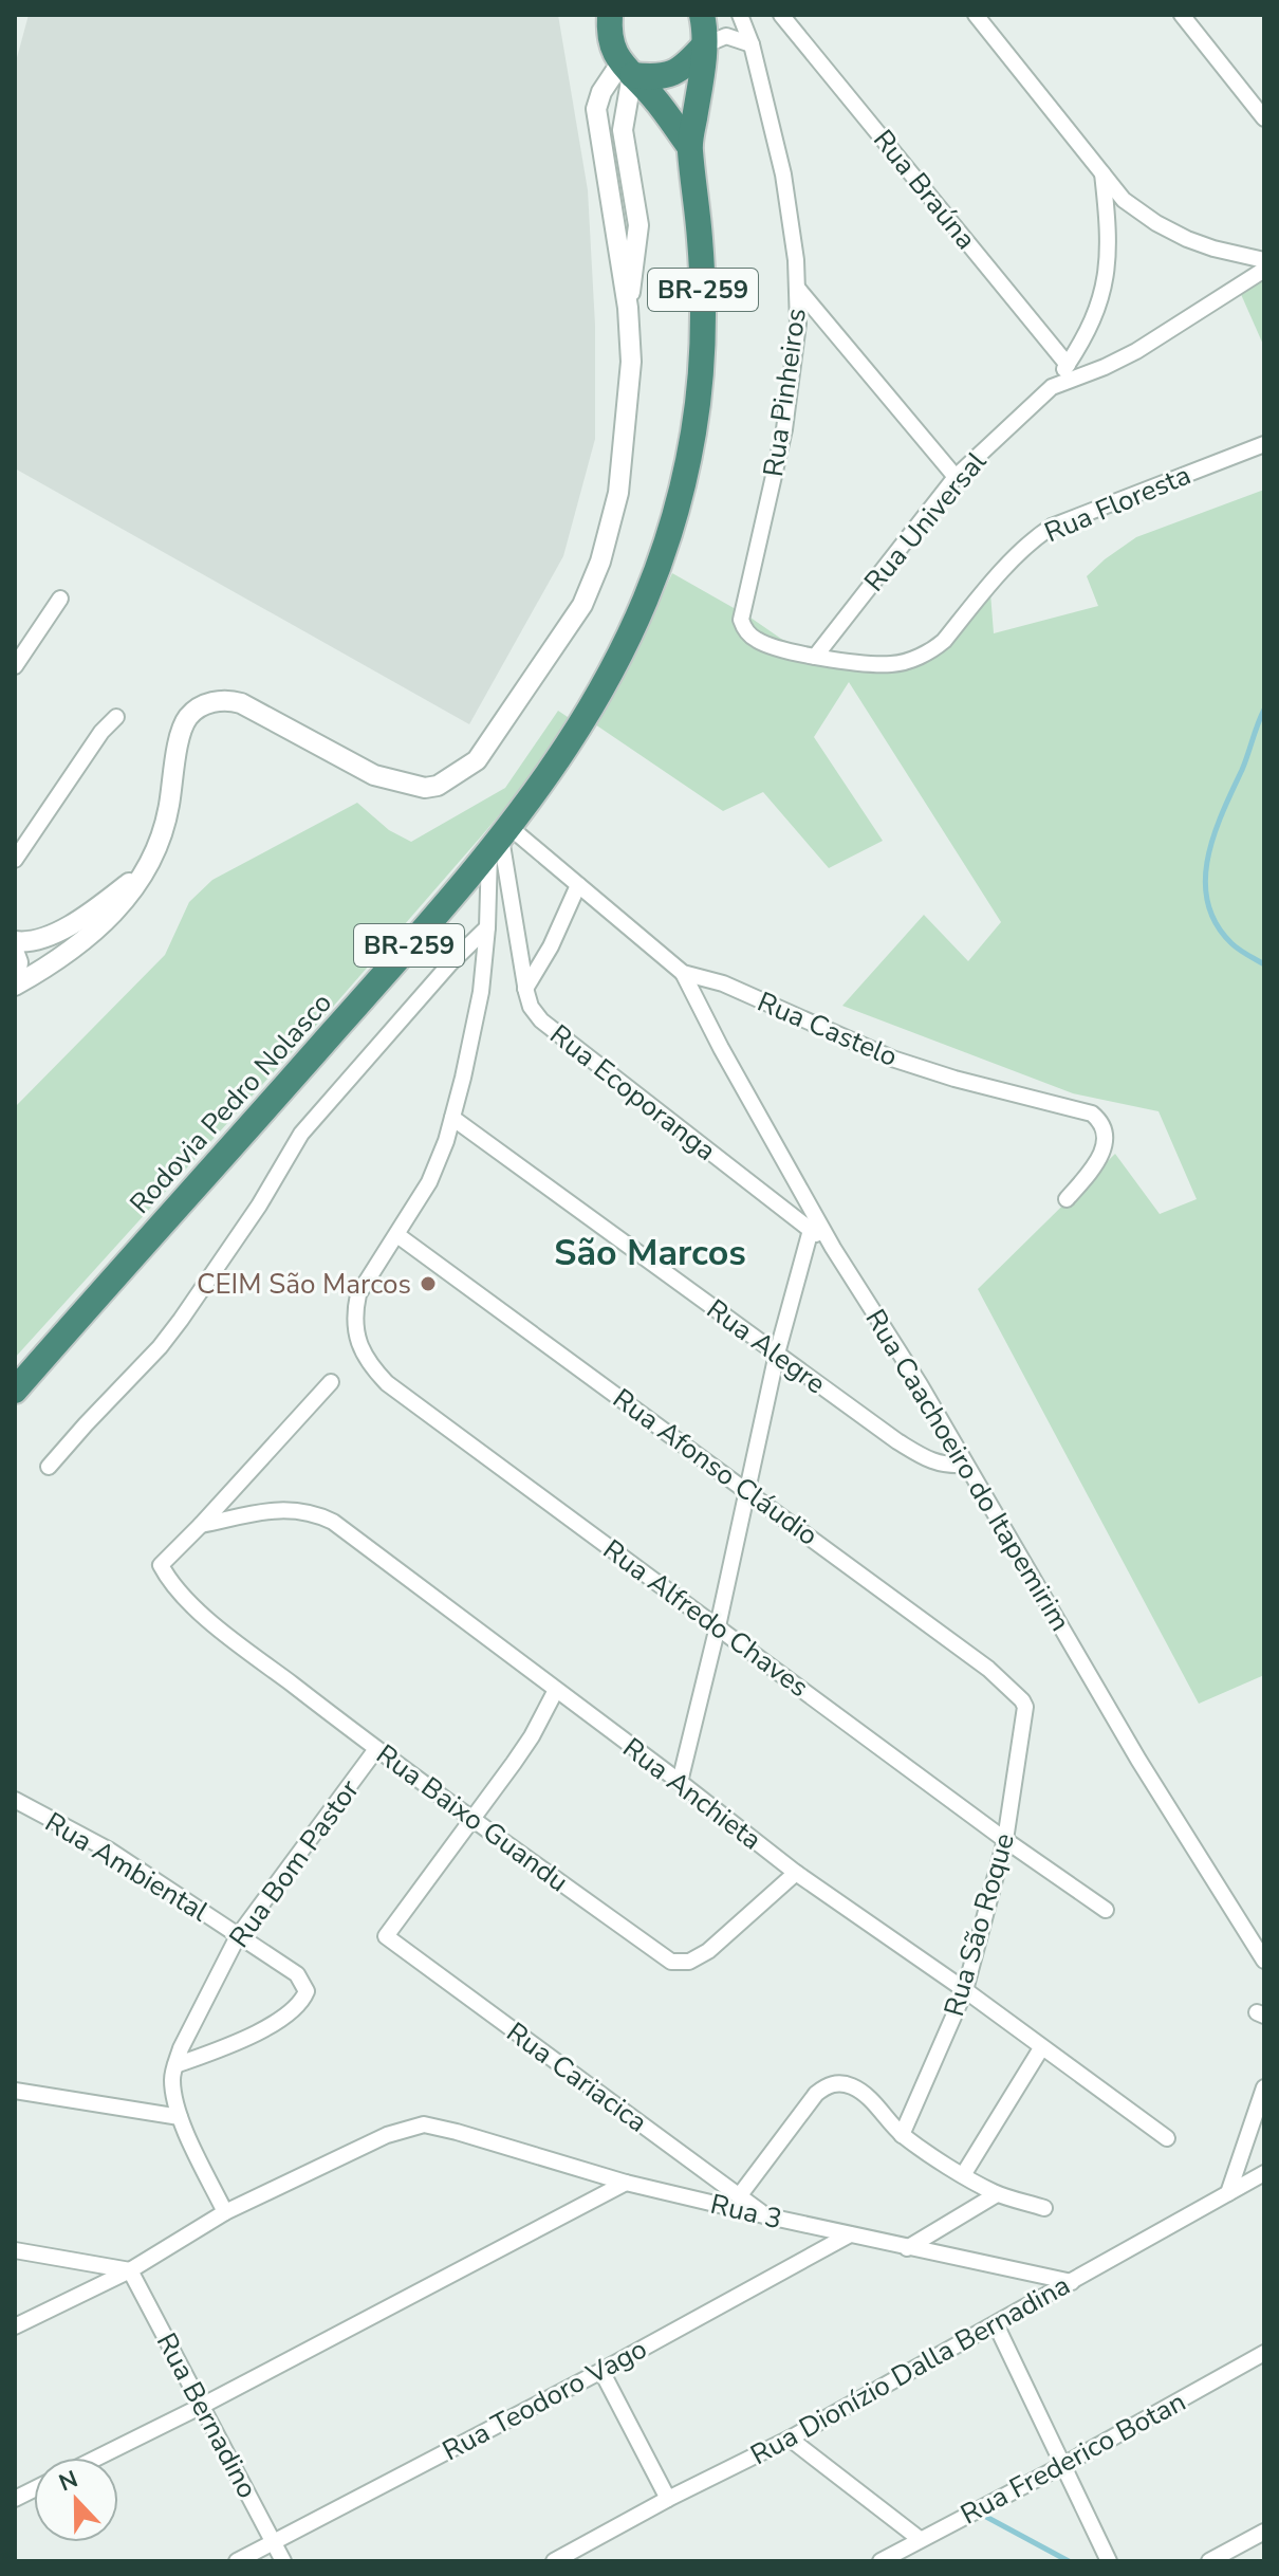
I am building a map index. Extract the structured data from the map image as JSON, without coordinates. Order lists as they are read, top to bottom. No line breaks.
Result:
{"streets":{"highway":["BR-259","Rodovia Pedro Nolasco"],"street":["Rua Braúna","Rua Pinheiros","Rua Floresta","Rua Universal","Rua Castelo","Rua Ecoporanga","Rua Alegre","Rua Afonso Cláudio","Rua Caachoeiro do Itapemirim","Rua Alfredo Chaves","Rua Anchieta","Rua Baixo Guandu","Rua Bom Pastor","Rua Ambiental","Rua São Roque","Rua Cariacica","Rua 3","Rua Dionízio Dalla Bernadina","Rua Teodoro Vago","Rua Bernadino","Rua Frederico Botan"]},"crossings":[["Rua Pinheiros","Rua Floresta"],["Rua Floresta","Rua Universal"],["Rua Castelo","Rua Ecoporanga"],["Rua Castelo","Rodovia Pedro Nolasco"],["Rua Castelo","Rua Caachoeiro do Itapemirim"],["Rua Ecoporanga","Rodovia Pedro Nolasco"],["Rua Ecoporanga","Rua Caachoeiro do Itapemirim"],["Rua Alegre","Rua Caachoeiro do Itapemirim"],["Rua Afonso Cláudio","Rua Alfredo Chaves"],["Rua Afonso Cláudio","Rua São Roque"],["Rua Alfredo Chaves","Rua São Roque"],["Rua Anchieta","Rua Baixo Guandu"],["Rua Anchieta","Rua São Roque"],["Rua Baixo Guandu","Rua Bom Pastor"],["Rua Baixo Guandu","Rua Cariacica"],["Rua Bom Pastor","Rua Ambiental"],["Rua Bom Pastor","Rua 3"],["Rua Cariacica","Rua 3"],["Rua 3","Rua Dionízio Dalla Bernadina"],["Rua 3","Rua Teodoro Vago"],["Rua Teodoro Vago","Rua Bernadino"]],"districts":["São Marcos"],"places":["CEIM São Marcos"],"north":"top"}
